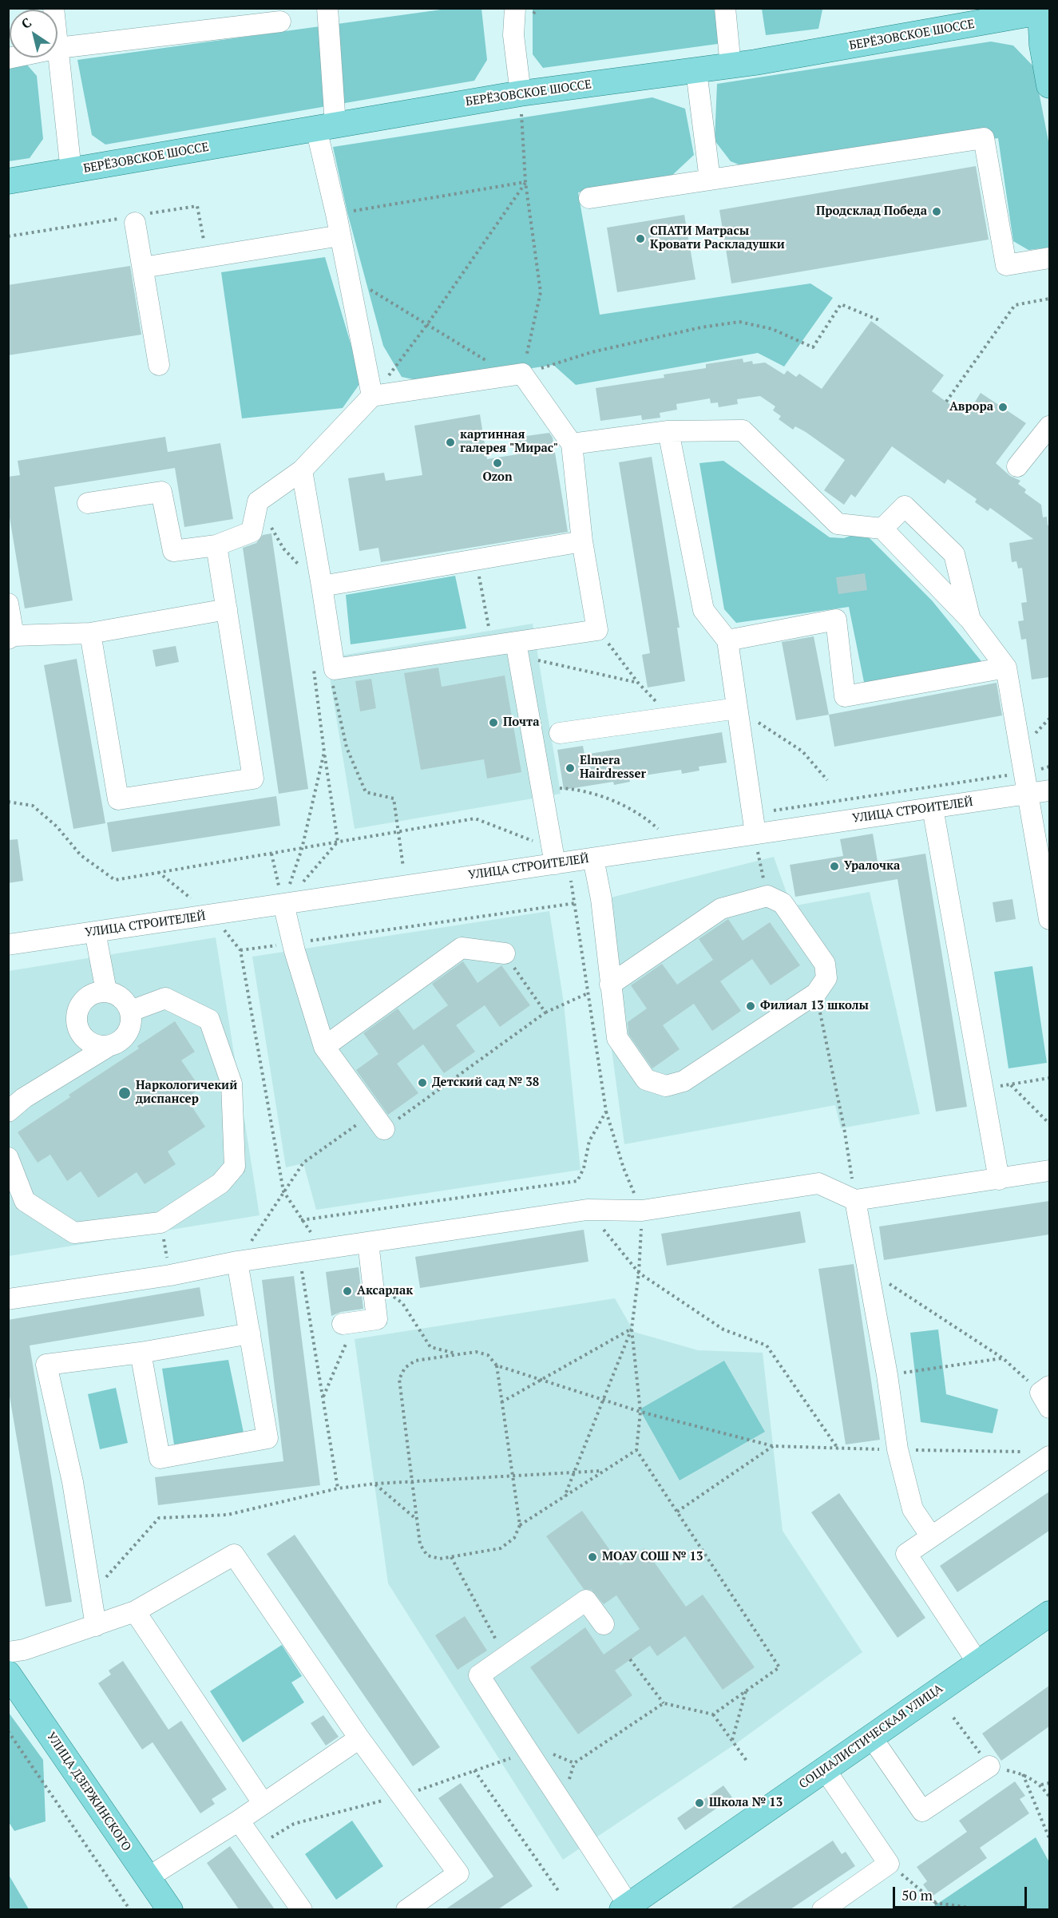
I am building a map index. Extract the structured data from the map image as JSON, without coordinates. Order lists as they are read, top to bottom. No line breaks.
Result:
{"streets":{"main road":["БЕРЁЗОВСКОЕ ШОССЕ","СОЦИАЛИСТИЧЕСКАЯ УЛИЦА","УЛИЦА ДЗЕРЖИНСКОГО"],"street":["УЛИЦА СТРОИТЕЛЕЙ"]},"places":["Продсклад Победа","СПАТИ Матрасы Кровати Раскладушки","Аврора","картинная галерея \"Мирас\"","Ozon","Почта","Elmera Hairdresser","Уралочка","Филиал 13 школы","Детский сад № 38","Наркологичекий диспансер","Аксарлак","МОАУ СОШ № 13","Школа № 13"],"scale_bar":"50 m","north":"top left"}
